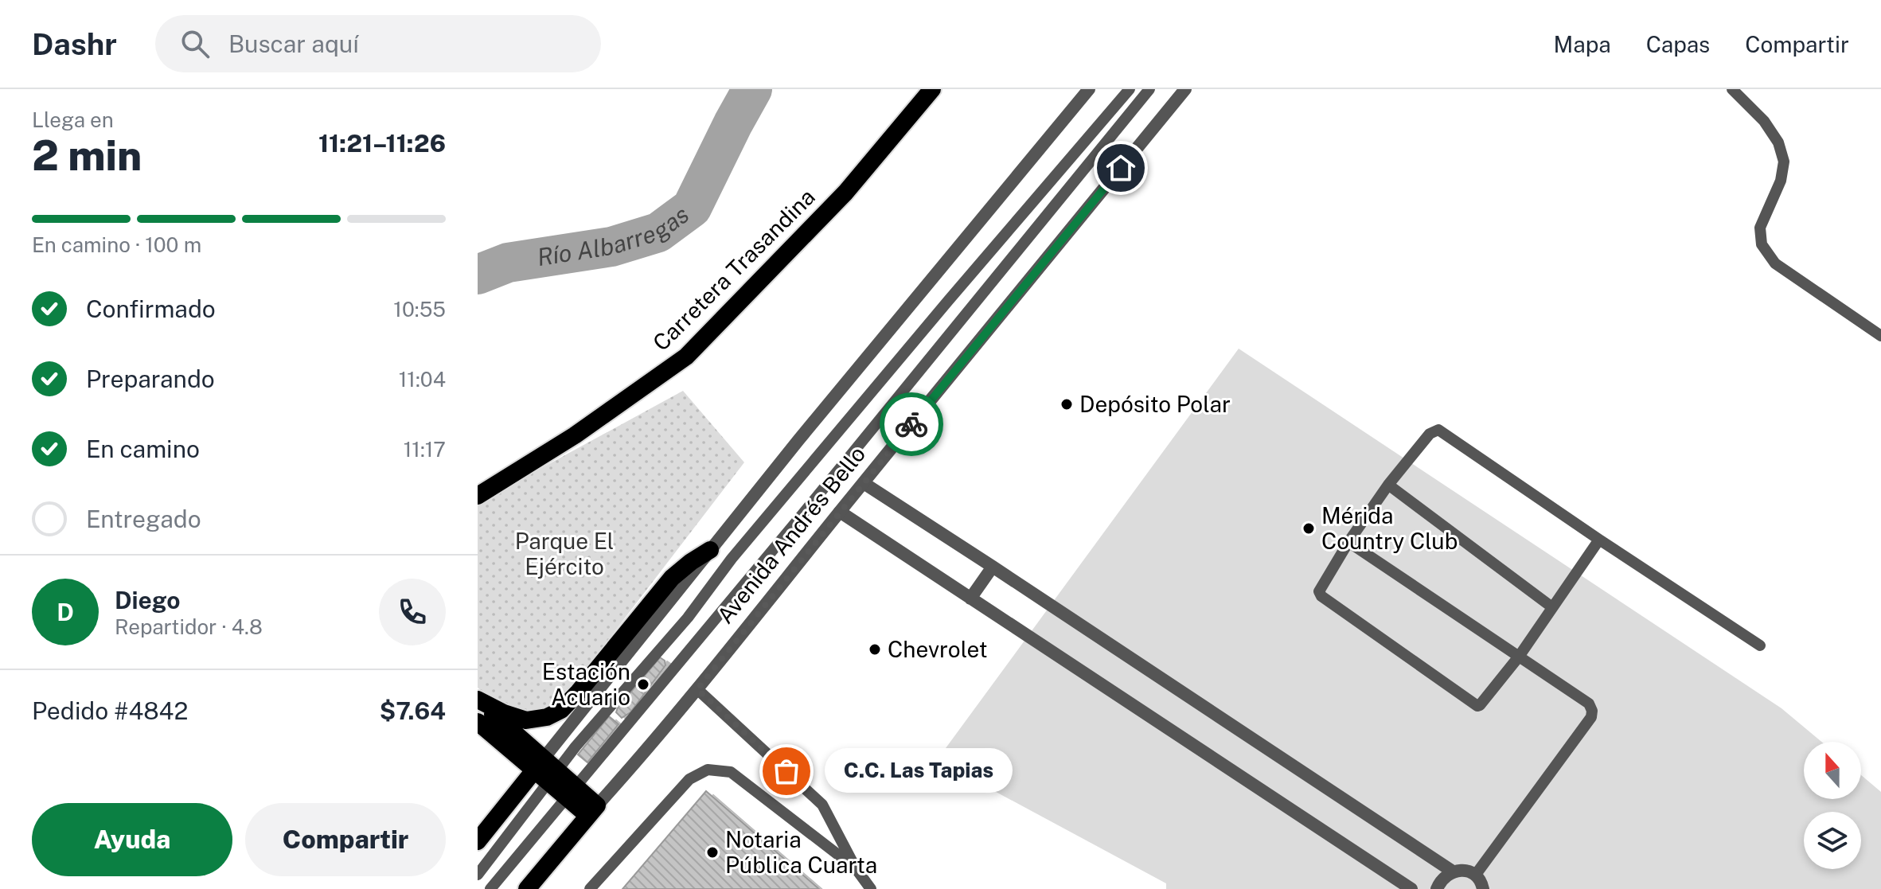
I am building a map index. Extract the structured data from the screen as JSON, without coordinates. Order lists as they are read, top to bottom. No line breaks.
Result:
{"streets":{"highway":["Carretera Trasandina","Avenida Andrés Bello"]},"water":["Río Albarregas"],"parks":["Parque El Ejército"],"places":["Depósito Polar","Mérida Country Club","Chevrolet","Estación Acuario","C.C. Las Tapias","Notaria Pública Cuarta"],"north":"top","page":{"header":"Dashr","search":"Buscar aquí","nav":["Mapa","Capas","Compartir"],"heading":["2 min","Llega en","11:21–11:26"],"panel":["Diego","Repartidor · 4.8","Pedido #4842","$7.64"],"bar":"En camino · 100 m","list":[["Confirmado","10:55"],["Preparando","11:04"],["En camino","11:17"],"Entregado"],"round":"D","bubble":"C.C. Las Tapias","buttons":["Ayuda","Compartir"]}}
